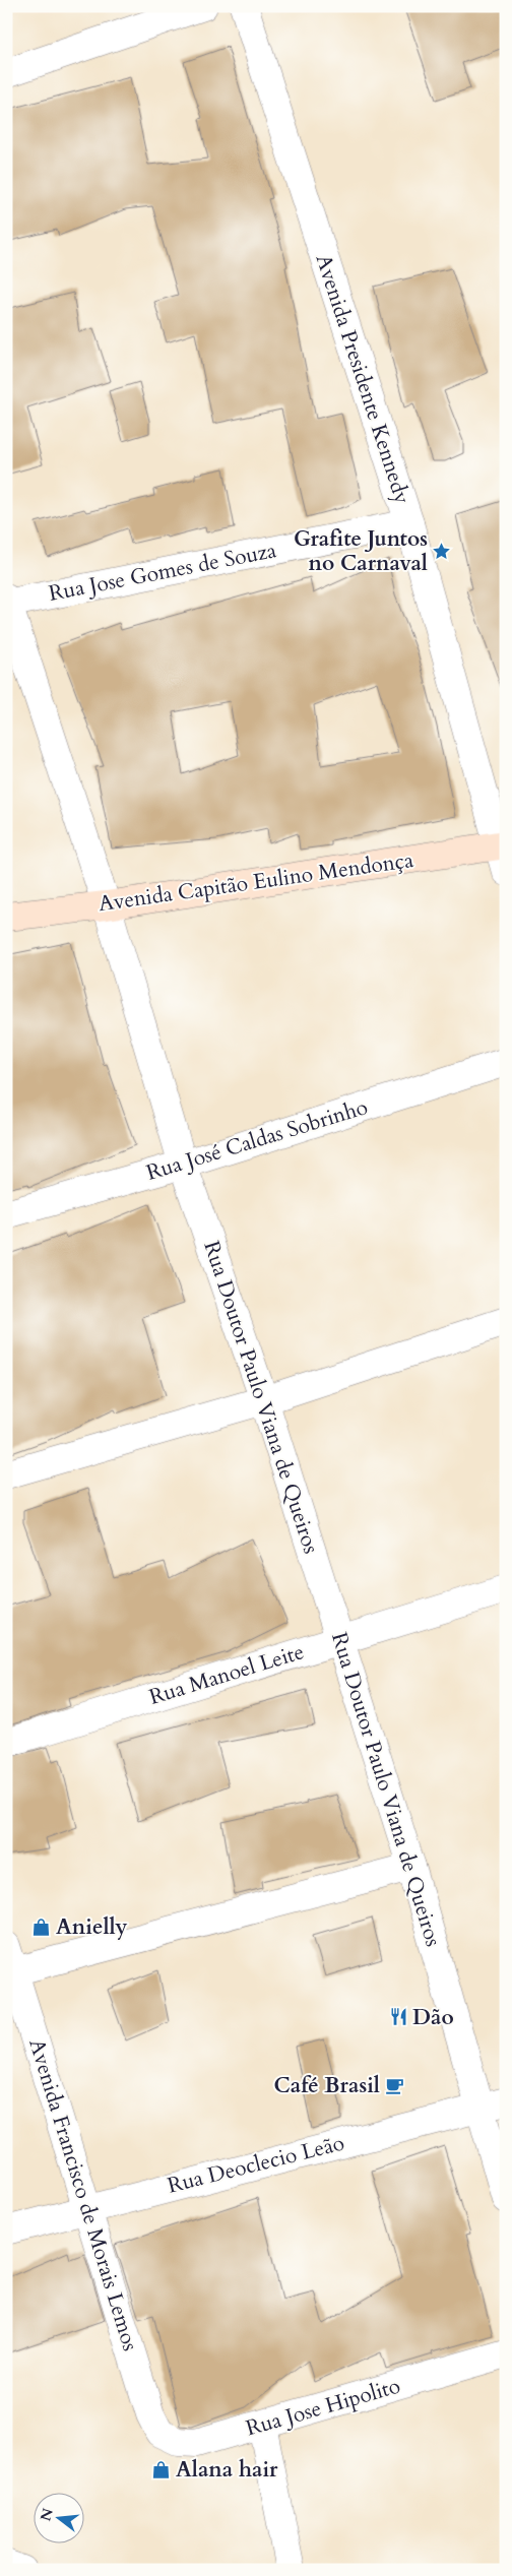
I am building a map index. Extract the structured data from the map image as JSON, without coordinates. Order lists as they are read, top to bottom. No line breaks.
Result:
{"streets":{"main road":["Avenida Capitão Eulino Mendonça"],"street":["Avenida Presidente Kennedy","Rua Jose Gomes de Souza","Rua José Caldas Sobrinho","Rua Doutor Paulo Viana de Queiros","Rua Manoel Leite","Rua Deoclecio Leão","Avenida Francisco de Morais Lemos","Rua Jose Hipolito"]},"crossings":[["Avenida Presidente Kennedy","Rua Jose Gomes de Souza"],["Avenida Presidente Kennedy","Avenida Capitão Eulino Mendonça"],["Rua Jose Gomes de Souza","Rua Doutor Paulo Viana de Queiros"],["Avenida Capitão Eulino Mendonça","Rua Doutor Paulo Viana de Queiros"],["Rua José Caldas Sobrinho","Rua Doutor Paulo Viana de Queiros"],["Rua Doutor Paulo Viana de Queiros","Rua Manoel Leite"],["Rua Doutor Paulo Viana de Queiros","Rua Deoclecio Leão"],["Rua Deoclecio Leão","Avenida Francisco de Morais Lemos"],["Avenida Francisco de Morais Lemos","Rua Jose Hipolito"]],"places":{"place":["Grafite Juntos no Carnaval"],"shop":["Anielly","Alana hair"],"restaurant":["Dão"],"cafe":["Café Brasil"]},"north":"left"}
